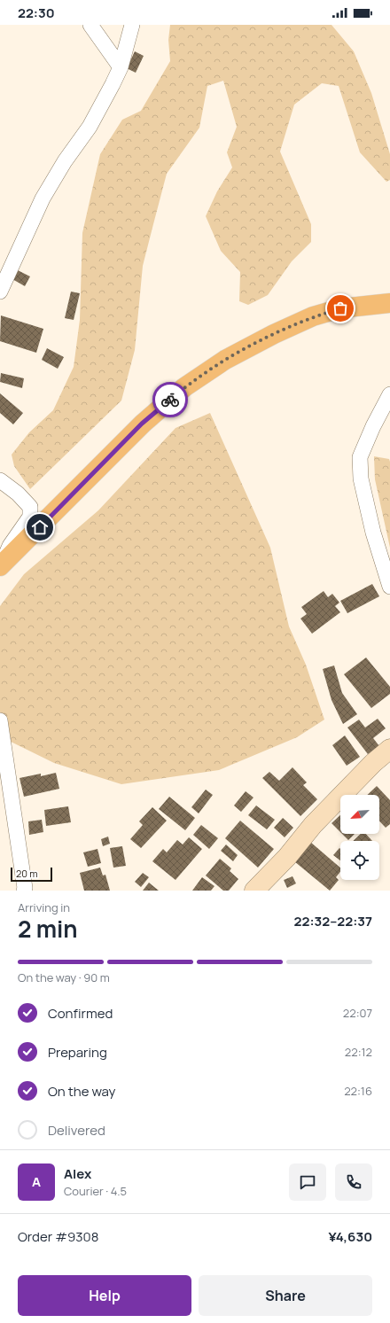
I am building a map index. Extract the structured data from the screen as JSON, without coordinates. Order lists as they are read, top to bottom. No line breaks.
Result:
{"scale_bar":"20 m","north":"bottom left","page":{"status":"22:30","scale":"20 m","heading":["2 min","Arriving in","22:32–22:37"],"panel":["Alex","Courier · 4.5","Order #9308","¥4,630"],"bar":"On the way · 90 m","list":[["Confirmed","22:07"],["Preparing","22:12"],["On the way","22:16"],"Delivered"],"round":"A","buttons":["Help","Share"]}}
